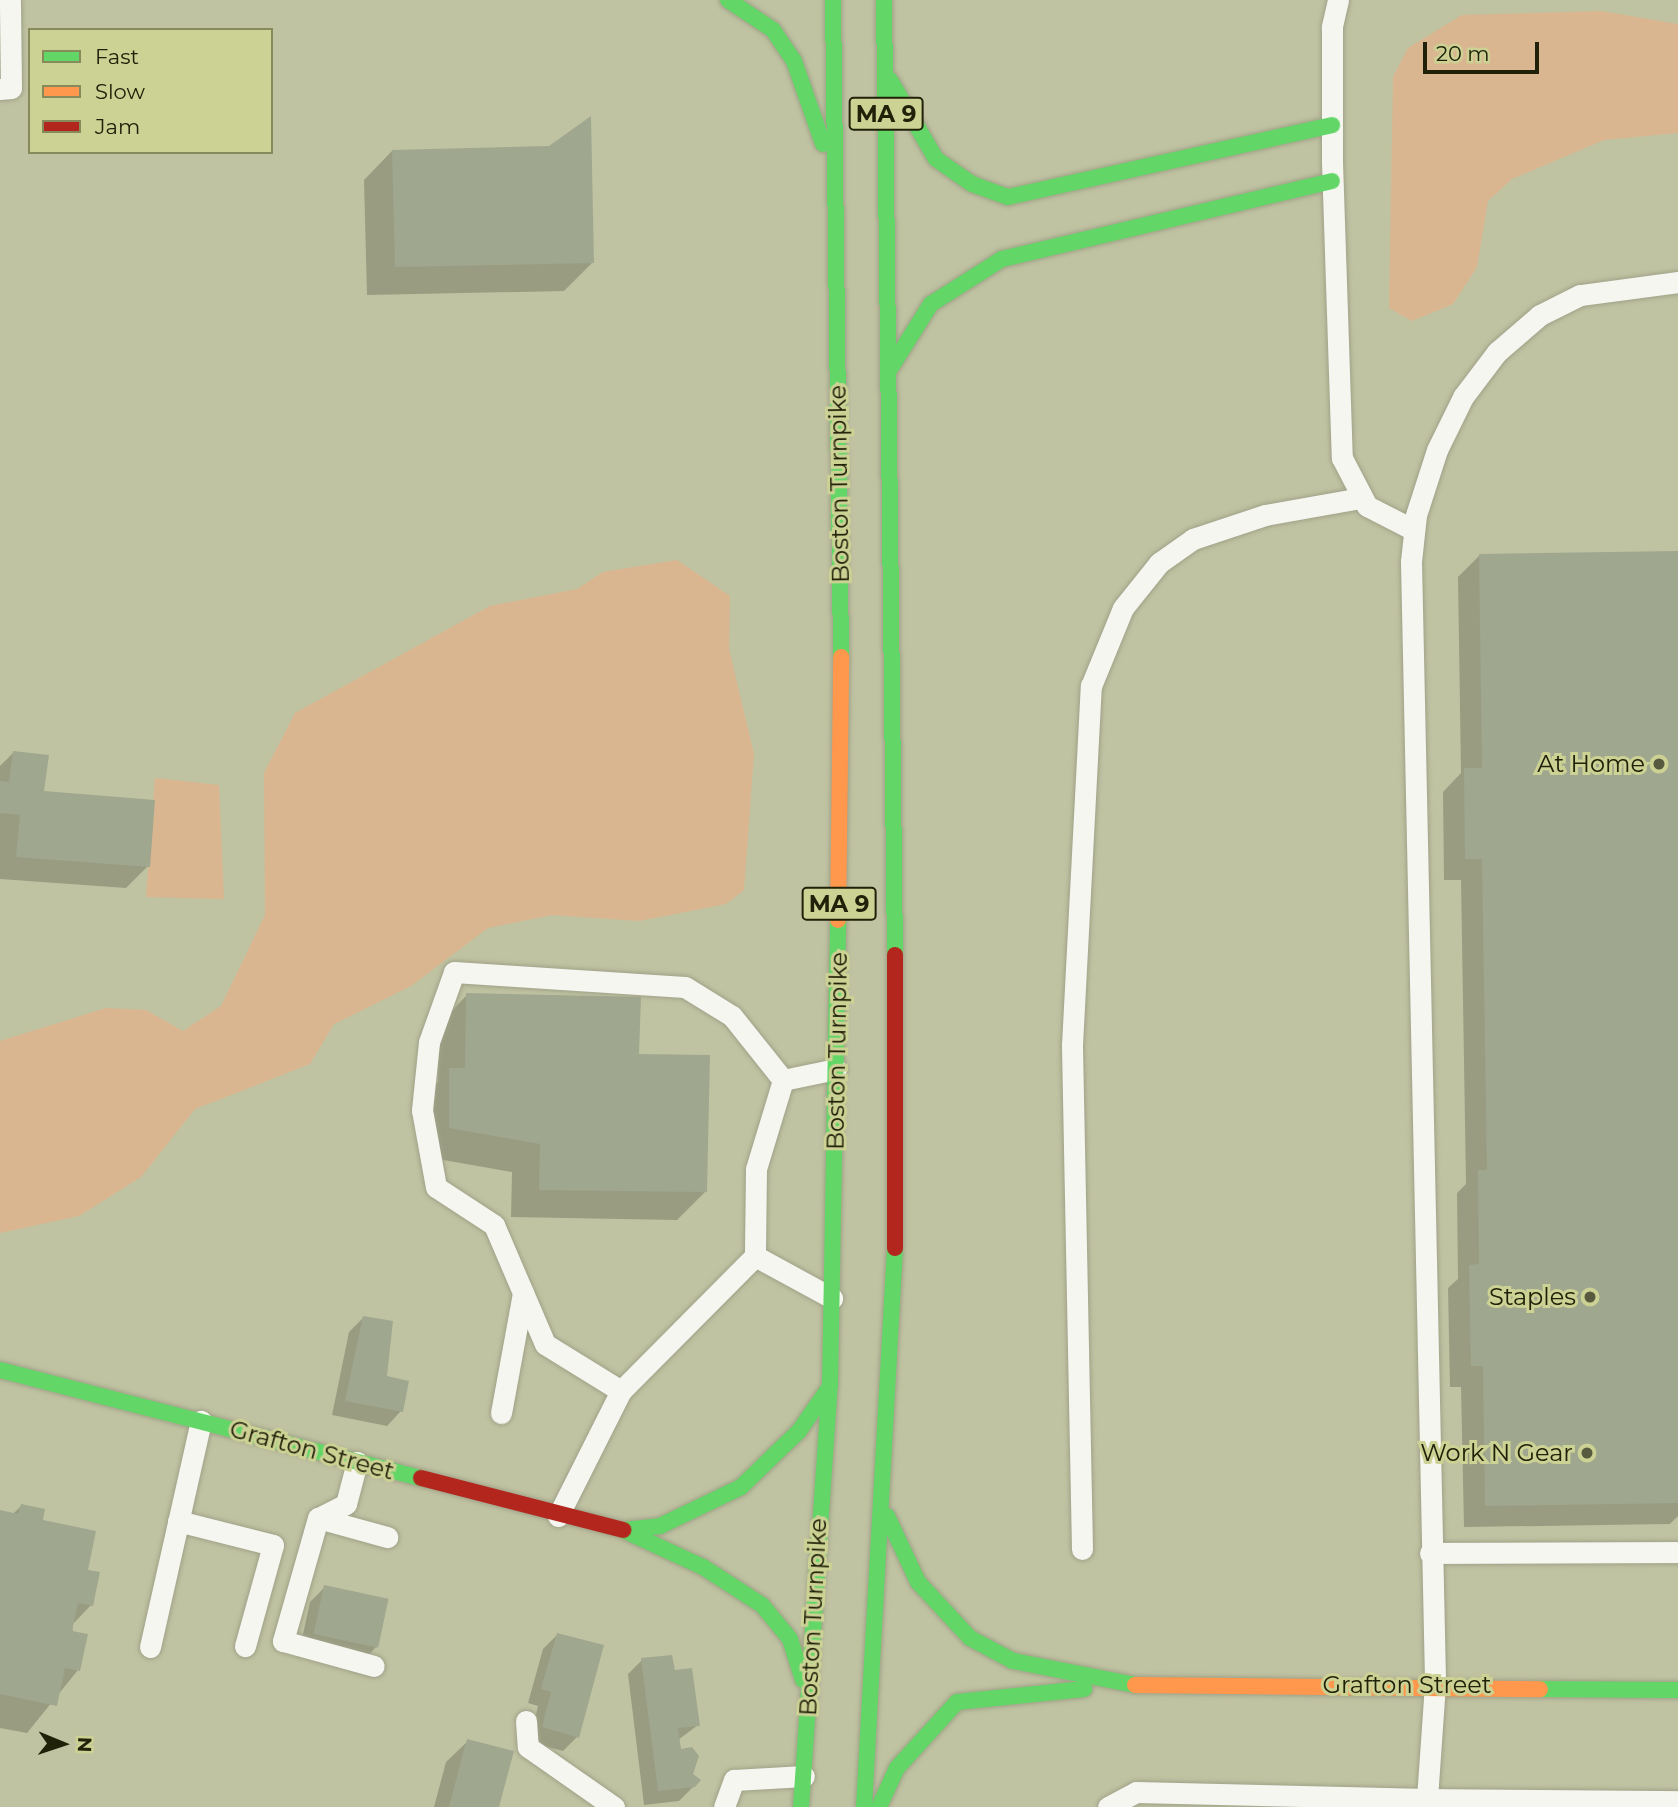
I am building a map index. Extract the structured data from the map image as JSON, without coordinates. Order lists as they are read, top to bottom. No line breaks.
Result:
{"streets":{"main road":["MA 9","Boston Turnpike","Grafton Street"]},"places":["At Home","Staples","Work N Gear"],"legend":["Fast","Slow","Jam"],"scale_bar":"20 m","north":"right"}
